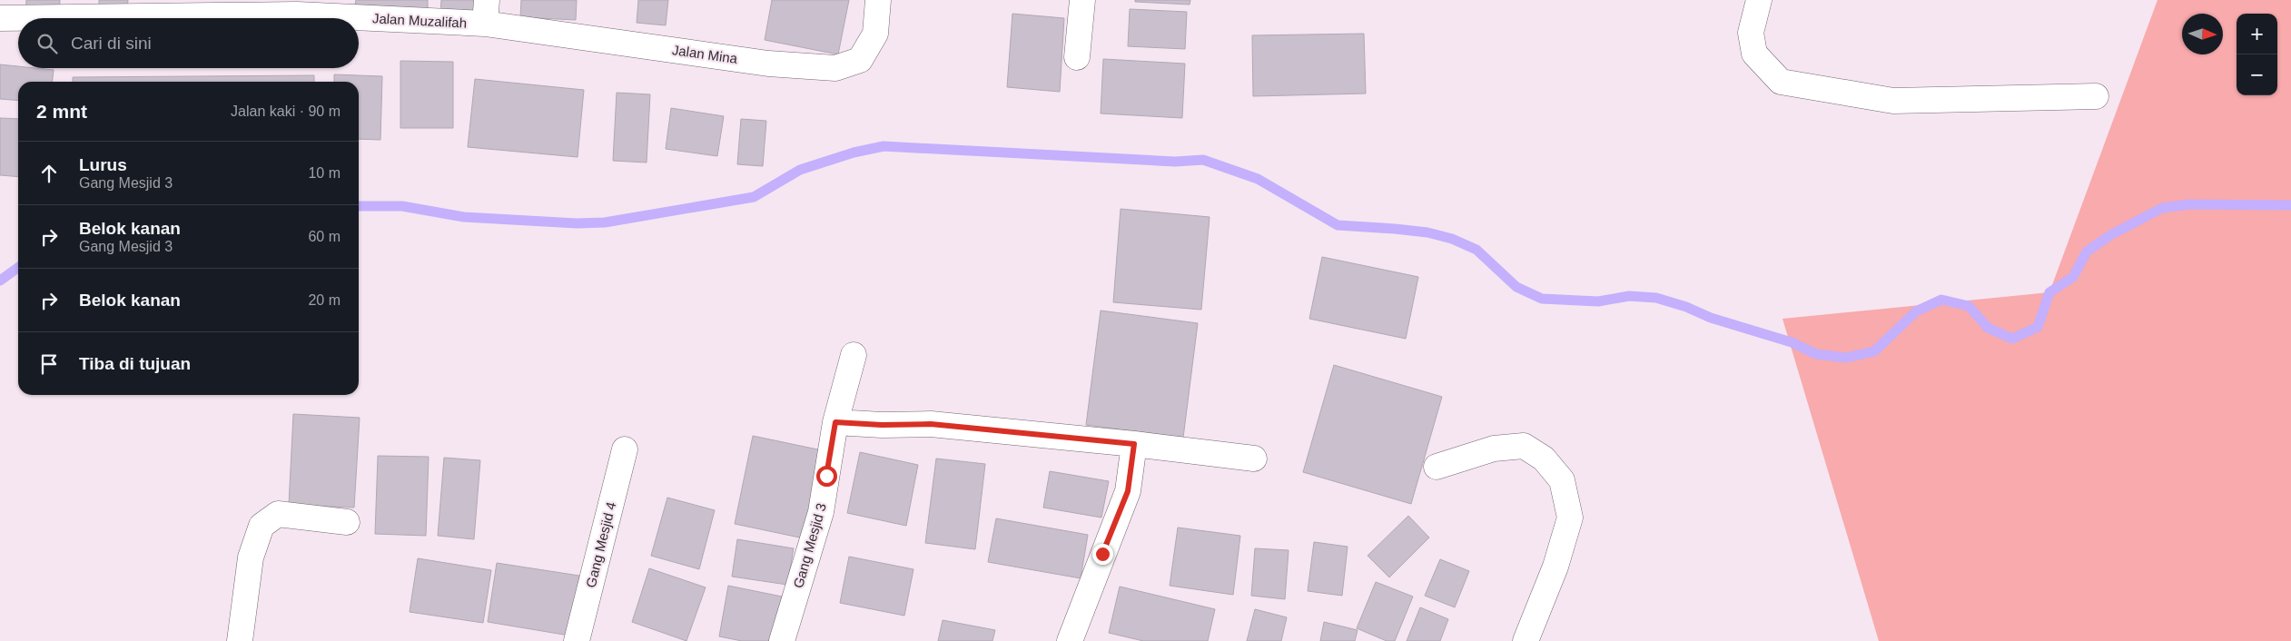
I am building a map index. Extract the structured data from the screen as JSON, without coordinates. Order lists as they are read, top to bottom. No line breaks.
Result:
{"streets":{"street":["Jalan Muzalifah","Jalan Mina","Gang Mesjid 4","Gang Mesjid 3"]},"crossings":[["Jalan Muzalifah","Jalan Mina"]],"north":"right","page":{"map_buttons":["+","−"],"search":"Cari di sini","heading":["2 mnt","Jalan kaki · 90 m"],"list":[["Lurus","Gang Mesjid 3","10 m"],["Belok kanan","Gang Mesjid 3","60 m"],["Belok kanan","20 m"],"Tiba di tujuan"]}}
